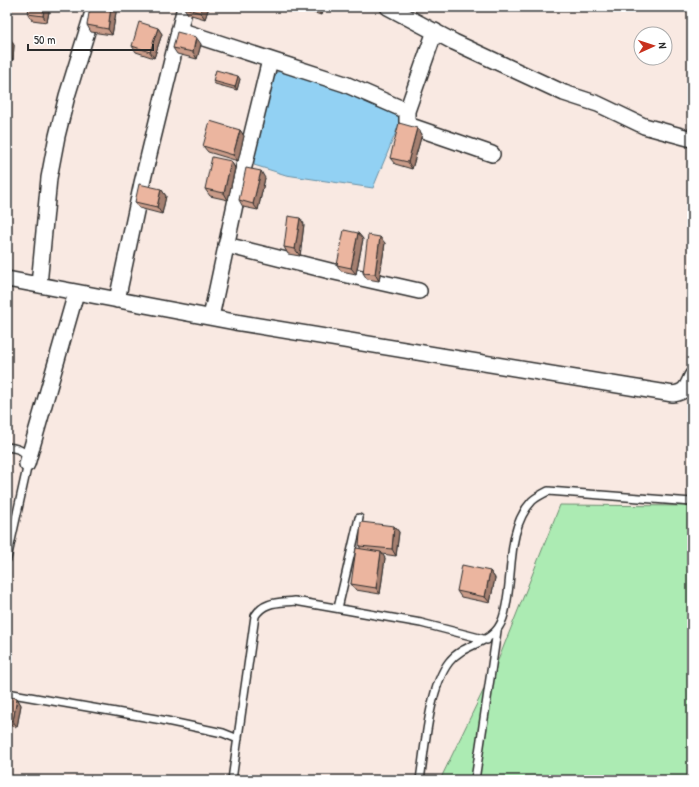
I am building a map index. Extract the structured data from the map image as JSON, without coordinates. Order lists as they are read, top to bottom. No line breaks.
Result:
{"scale_bar":"50 m","north":"right"}
